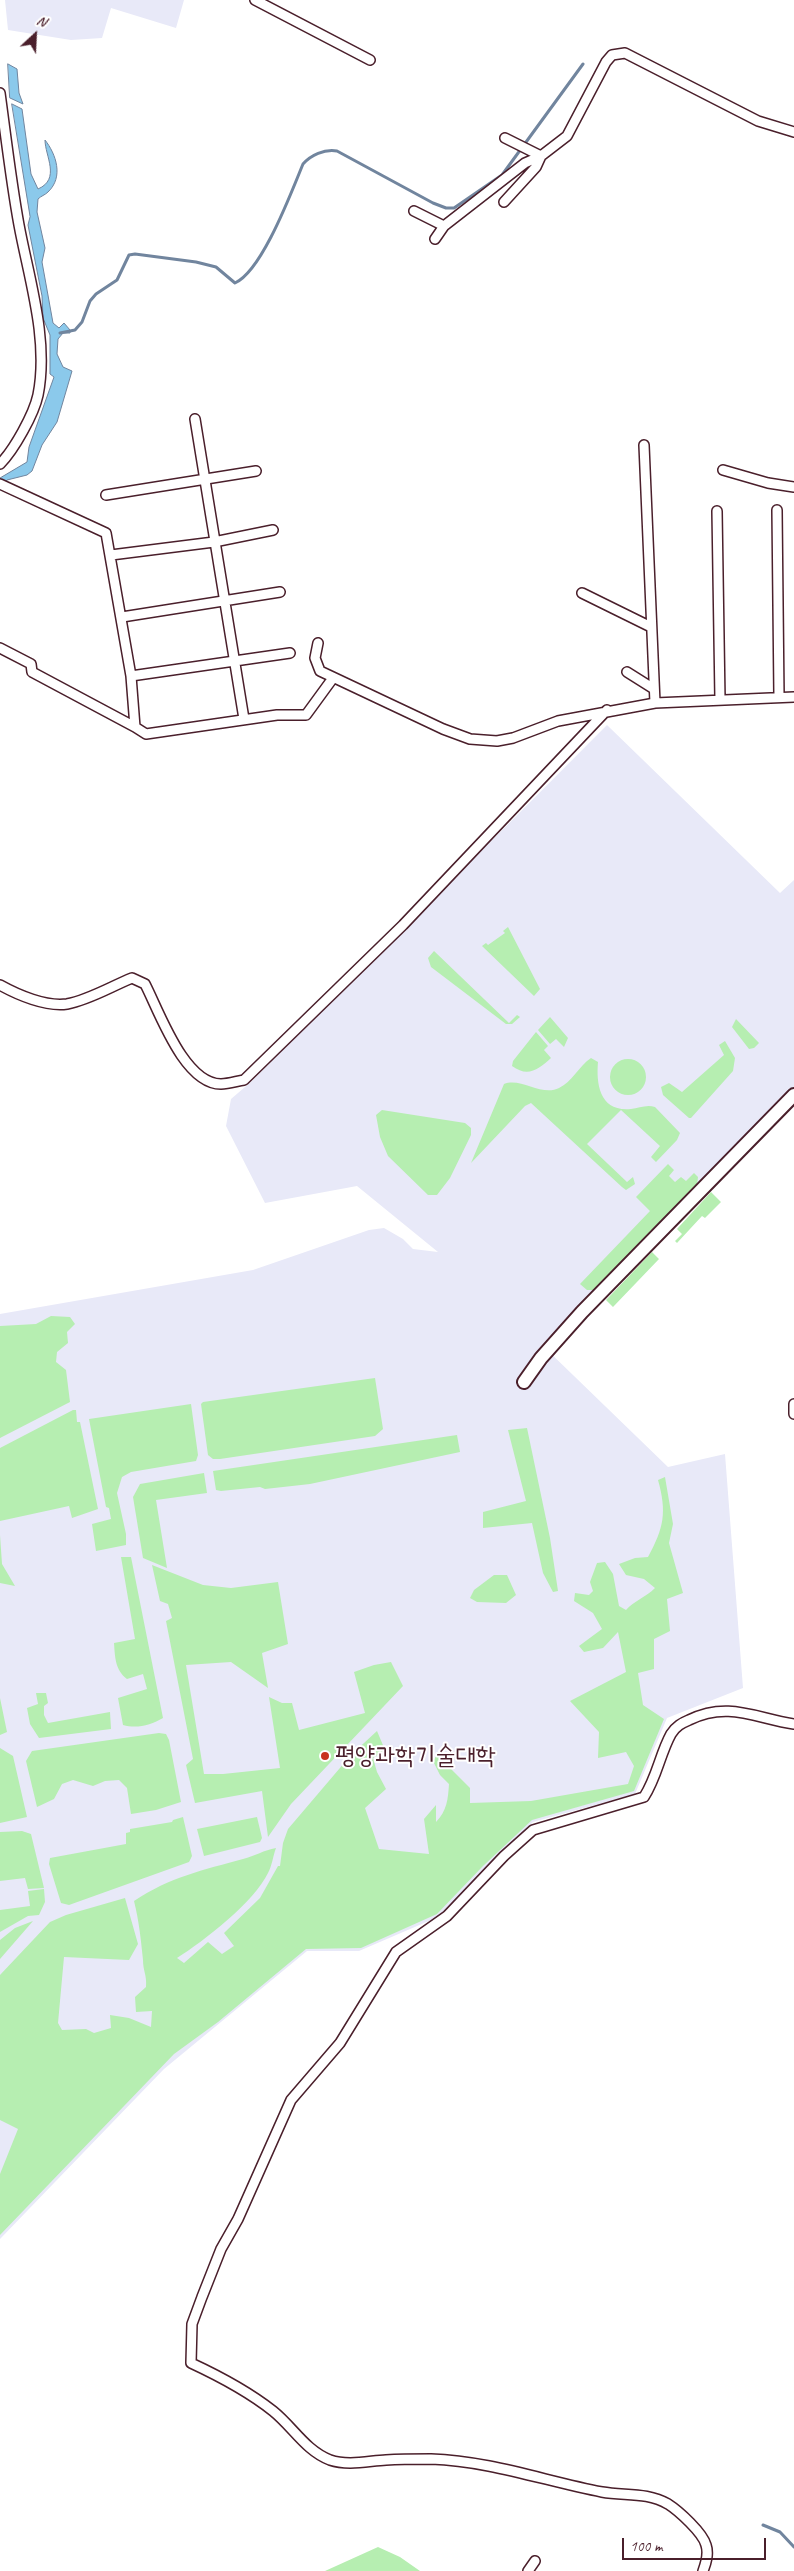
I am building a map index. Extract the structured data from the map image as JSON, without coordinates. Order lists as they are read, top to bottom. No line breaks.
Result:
{"places":["평양과학기술대학"],"scale_bar":"100 m","north":"top right"}
